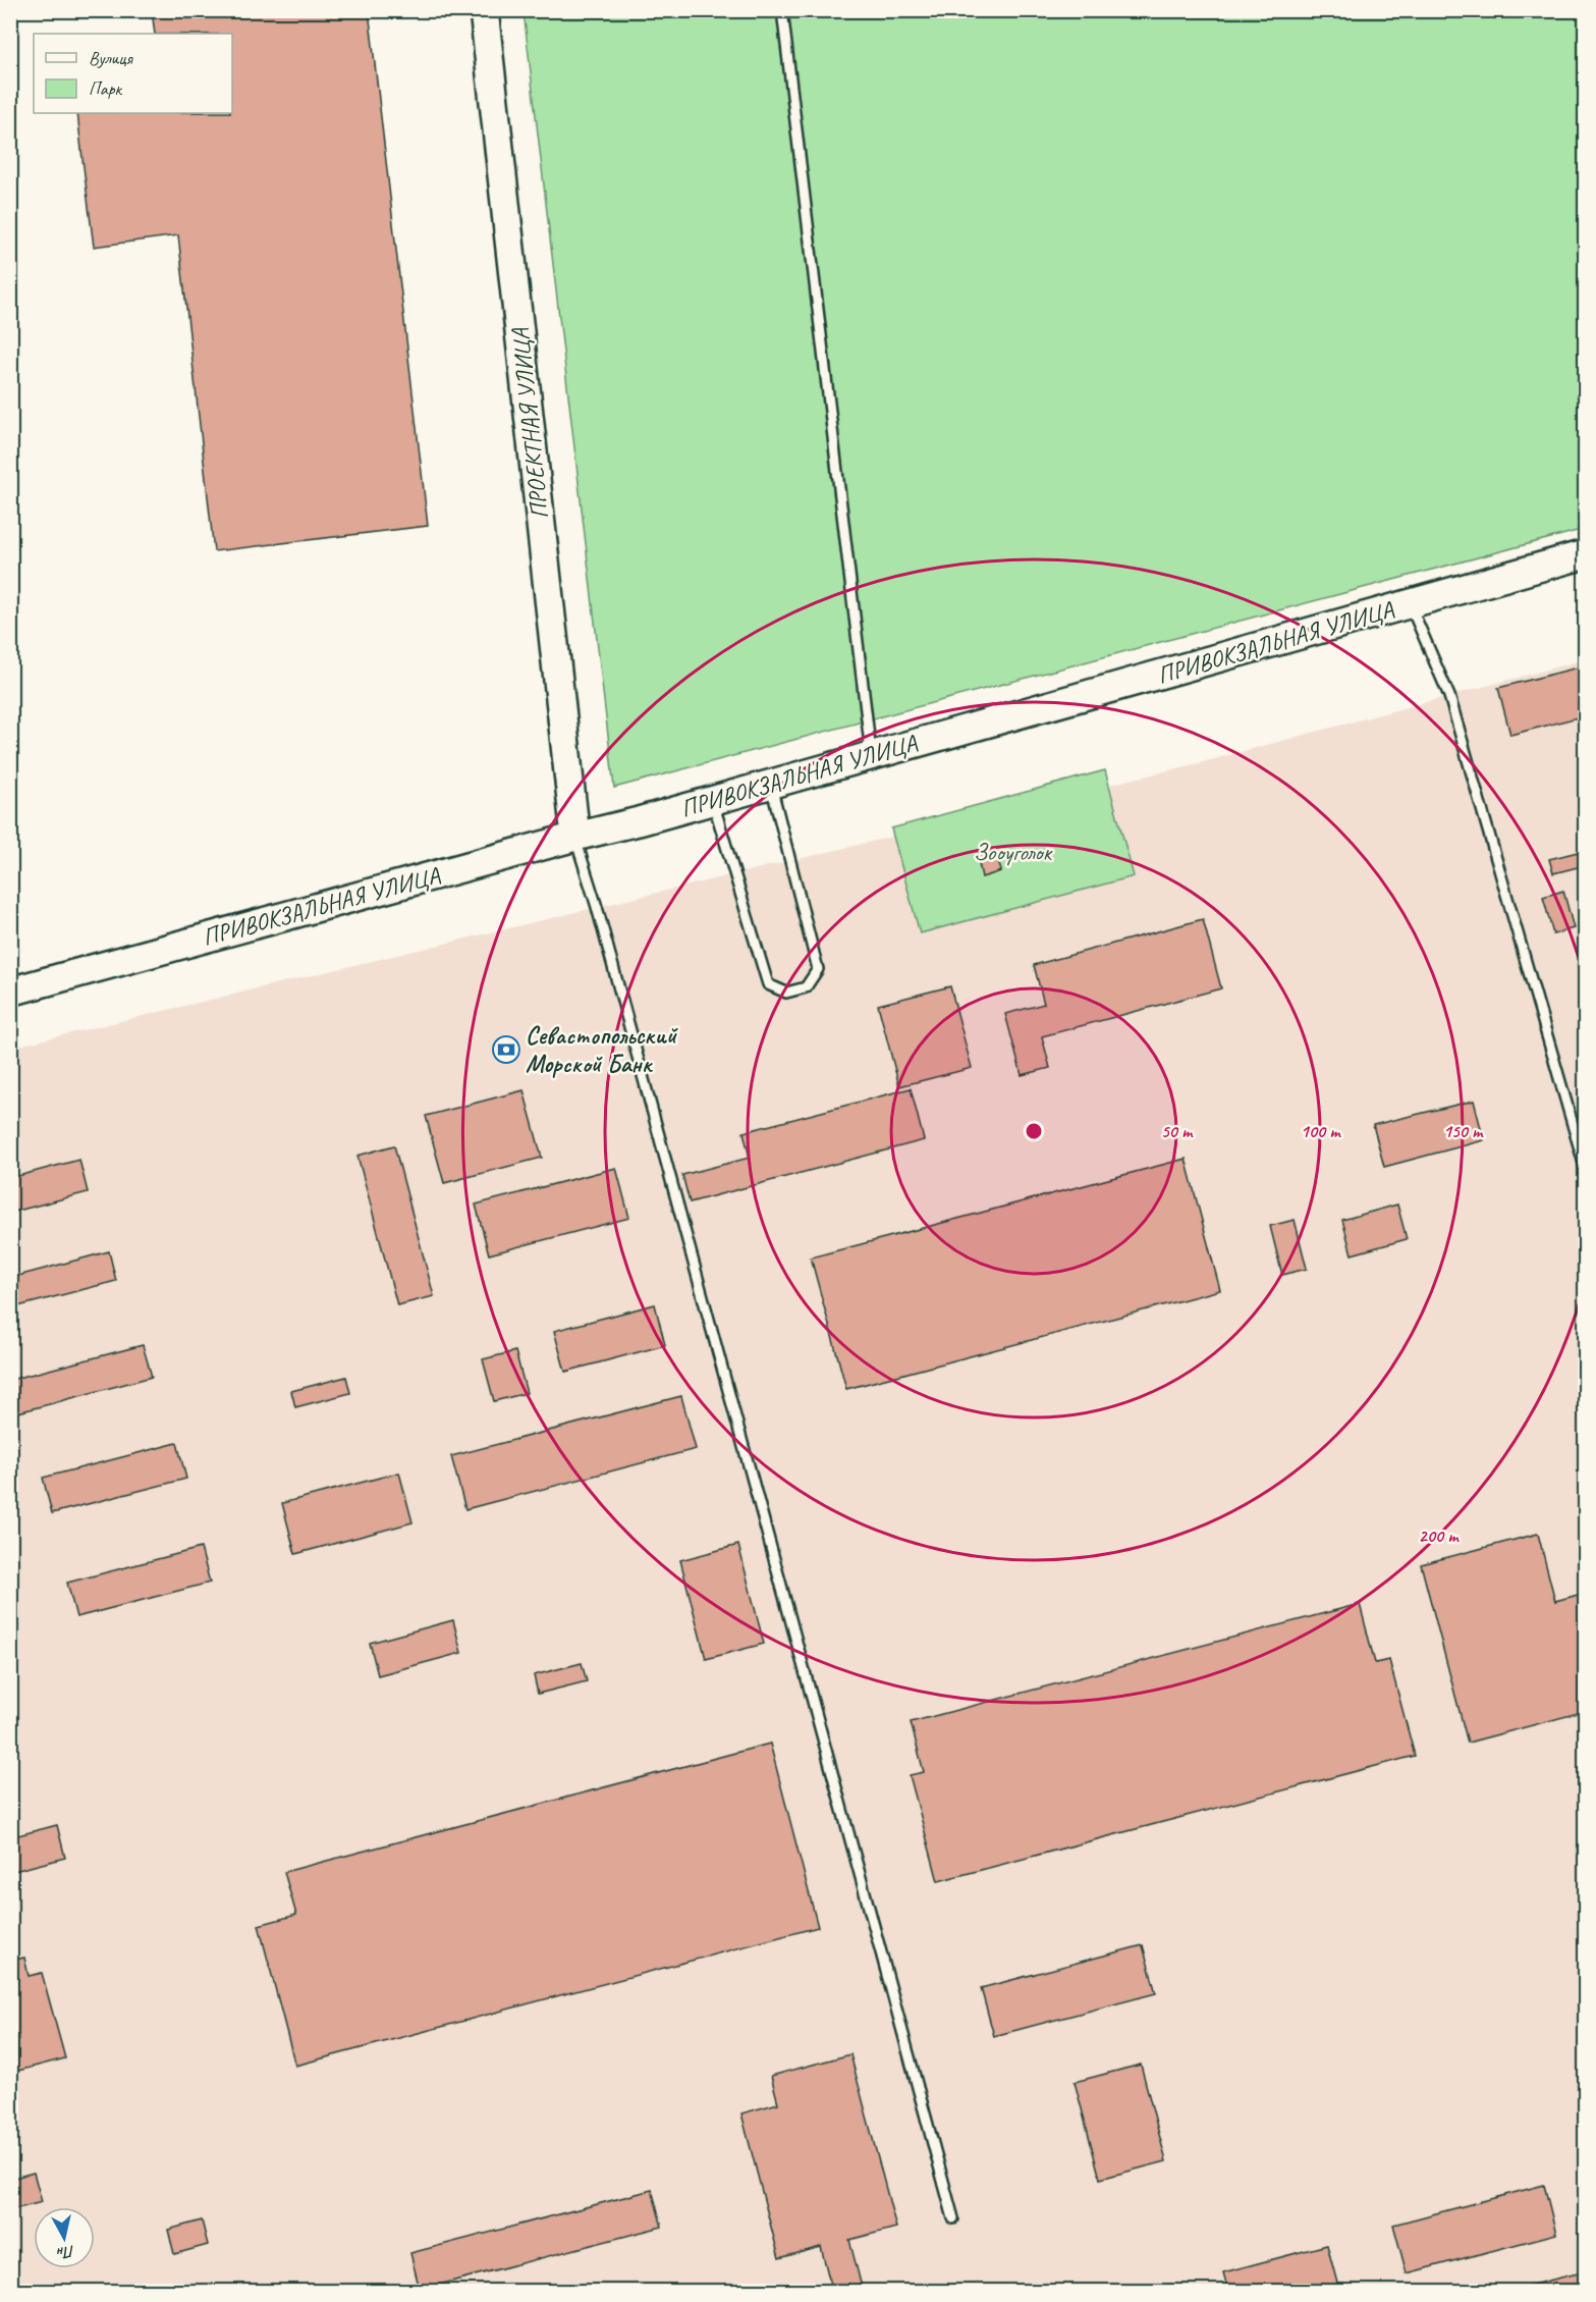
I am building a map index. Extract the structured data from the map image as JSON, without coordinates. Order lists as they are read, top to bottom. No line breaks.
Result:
{"streets":{"main road":["ПРОЕКТНАЯ УЛИЦА","ПРИВОКЗАЛЬНАЯ УЛИЦА"]},"crossings":[["ПРОЕКТНАЯ УЛИЦА","ПРИВОКЗАЛЬНАЯ УЛИЦА"]],"parks":["Зооуголок"],"places":{"bank":["Севастопольский Морской Банк"]},"legend":["Вулиця","Парк"],"north":"bottom","rings":["50 m","100 m","150 m","200 m"]}
